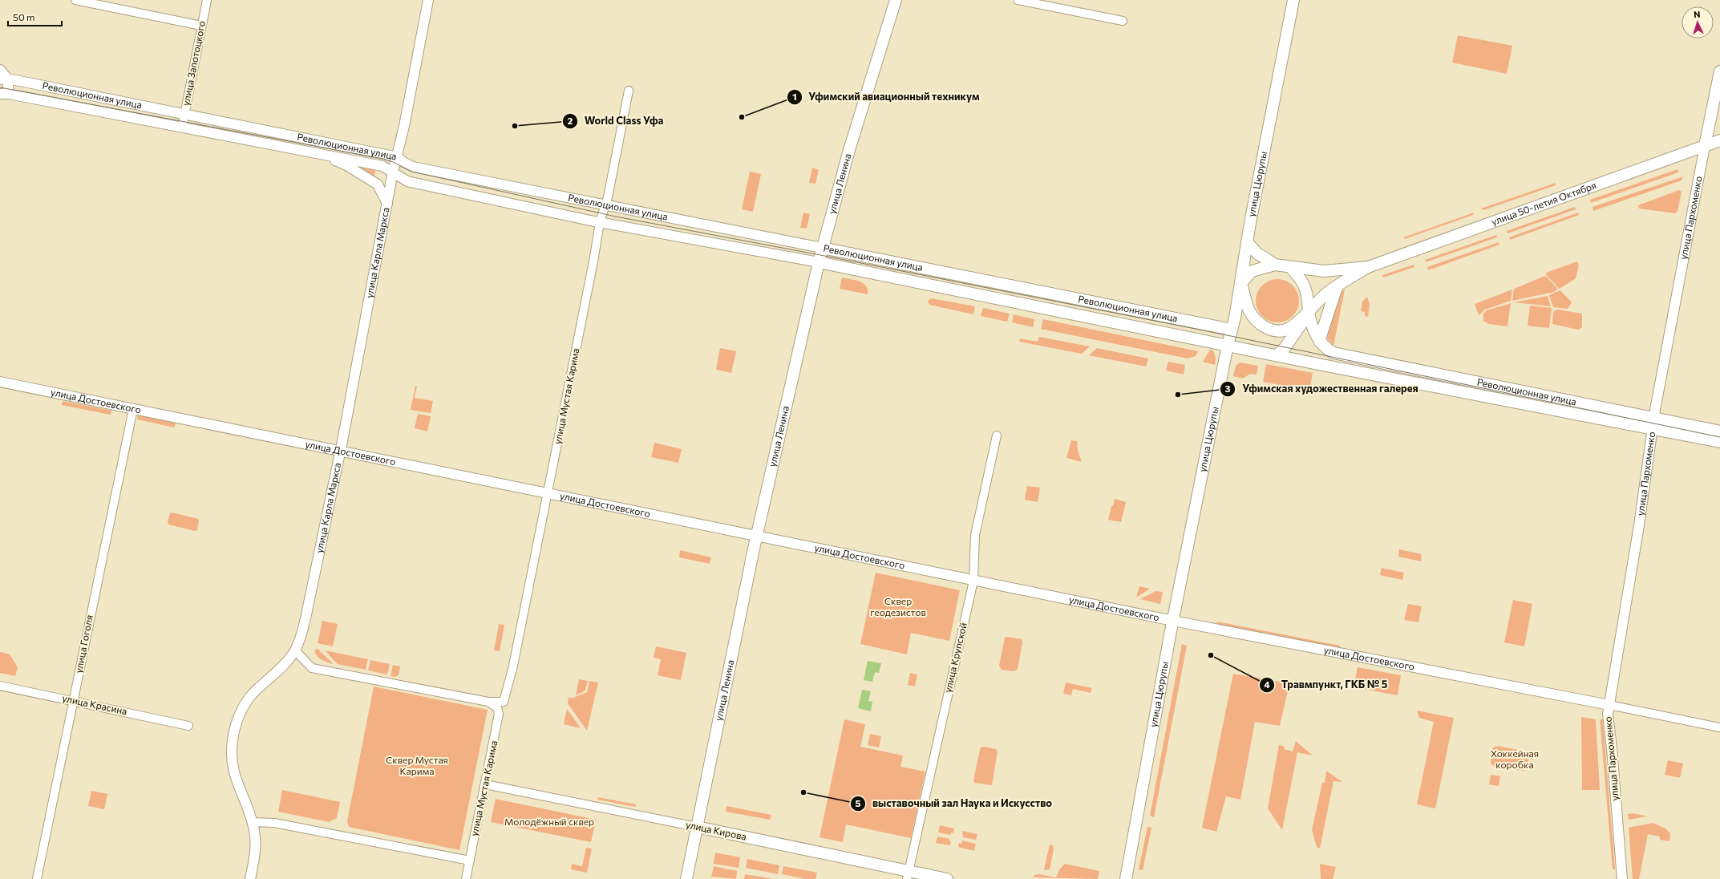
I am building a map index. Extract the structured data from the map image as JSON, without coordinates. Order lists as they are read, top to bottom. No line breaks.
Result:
{"streets":{"main road":["Революционная улица","улица Ленина","улица Цюрупы","улица 50-летия Октября","улица Пархоменко","улица Кирова"],"street":["улица Запотоцкого","улица Карла Маркса","улица Мустая Карима","улица Достоевского","улица Гоголя","улица Крупской","улица Красина"]},"crossings":[["улица Запотоцкого","Революционная улица"],["Революционная улица","улица Ленина"],["Революционная улица","улица Цюрупы"],["Революционная улица","улица Пархоменко"],["Революционная улица","улица Карла Маркса"],["Революционная улица","улица Мустая Карима"],["улица Ленина","улица Достоевского"],["улица Ленина","улица Кирова"],["улица Цюрупы","улица 50-летия Октября"],["улица Цюрупы","улица Достоевского"],["улица 50-летия Октября","улица Пархоменко"],["улица Пархоменко","улица Достоевского"],["улица Карла Маркса","улица Достоевского"],["улица Мустая Карима","улица Достоевского"],["улица Мустая Карима","улица Кирова"],["улица Достоевского","улица Гоголя"],["улица Достоевского","улица Крупской"],["улица Гоголя","улица Красина"],["улица Крупской","улица Кирова"]],"parks":["Сквер геодезистов","Хоккейная коробка","Сквер Мустая Карима","Молодёжный сквер"],"places":["Уфимский авиационный техникум","World Class Уфа","Уфимская художественная галерея","Травмпункт, ГКБ № 5","выставочный зал Наука и Искусство"],"scale_bar":"50 m","north":"top"}
